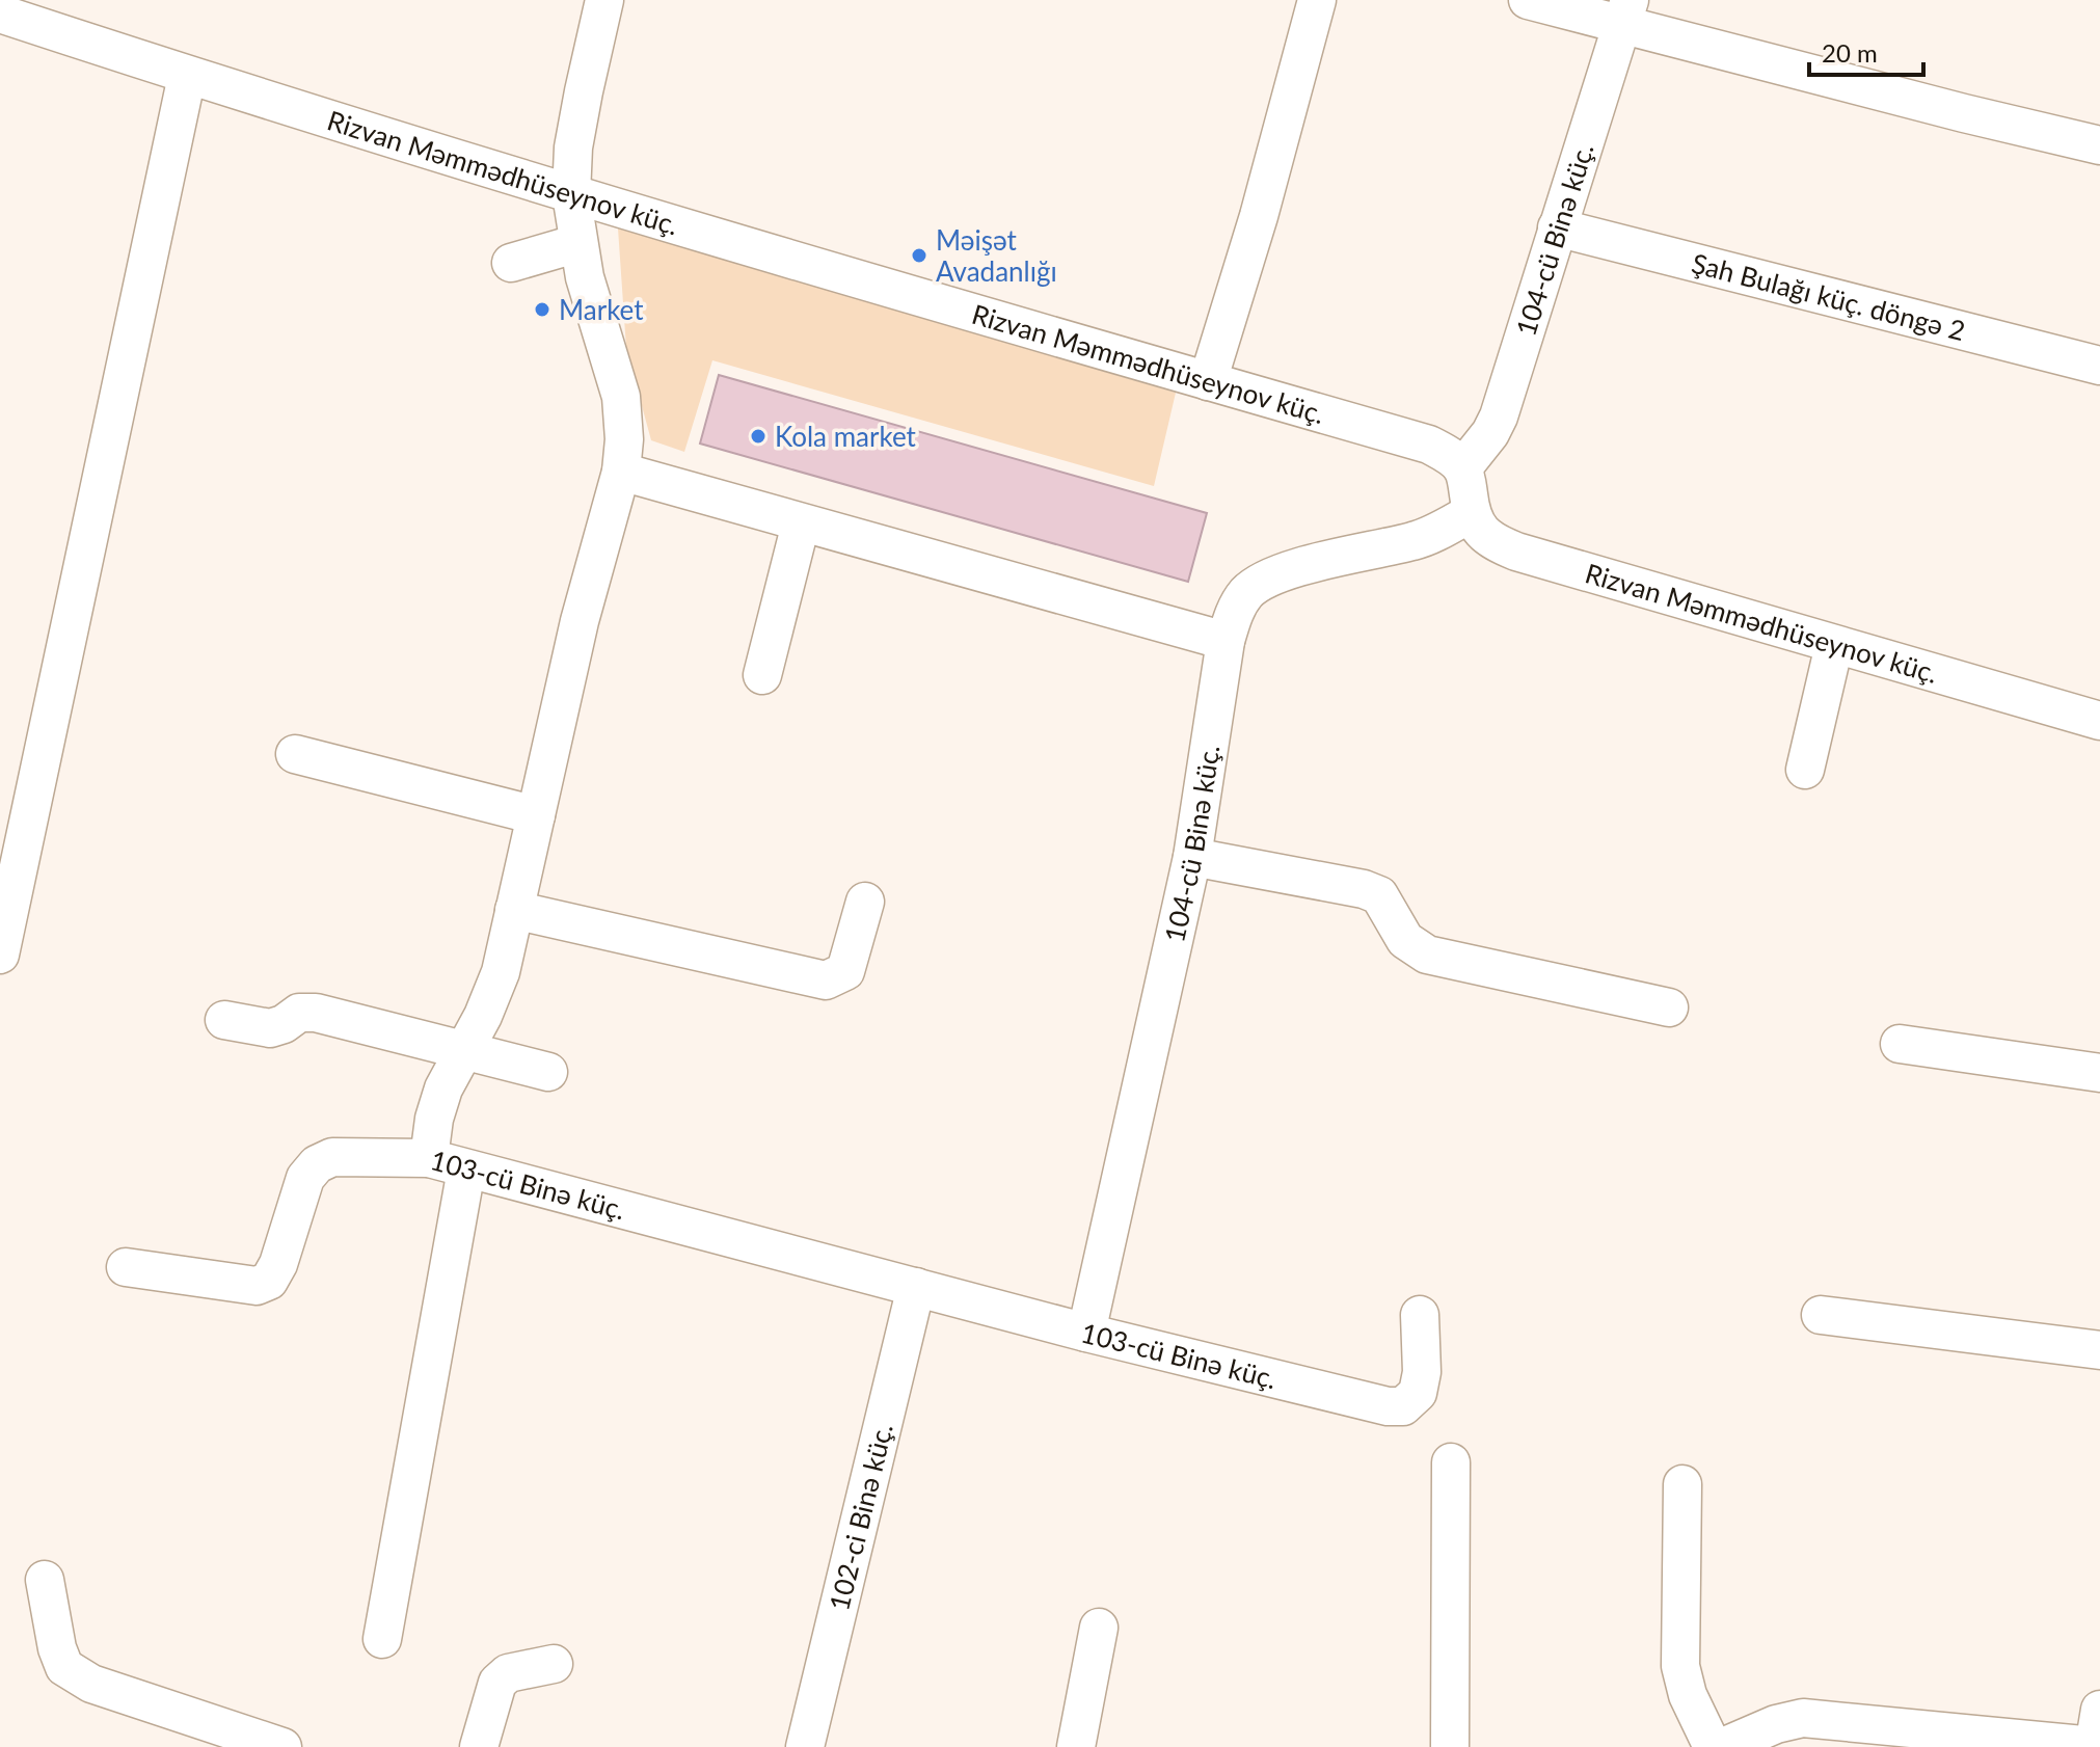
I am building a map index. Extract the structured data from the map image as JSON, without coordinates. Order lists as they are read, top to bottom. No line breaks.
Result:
{"streets":{"street":["Rizvan Məmmədhüseynov küç.","104-cü Binə küç.","Şah Bulağı küç. döngə 2","103-cü Binə küç.","102-ci Binə küç."]},"crossings":[["Rizvan Məmmədhüseynov küç.","104-cü Binə küç."],["Rizvan Məmmədhüseynov küç.","103-cü Binə küç."],["104-cü Binə küç.","Şah Bulağı küç. döngə 2"],["104-cü Binə küç.","103-cü Binə küç."],["103-cü Binə küç.","102-ci Binə küç."]],"places":["Məişət Avadanlığı","Market","Kola market"],"scale_bar":"20 m"}
